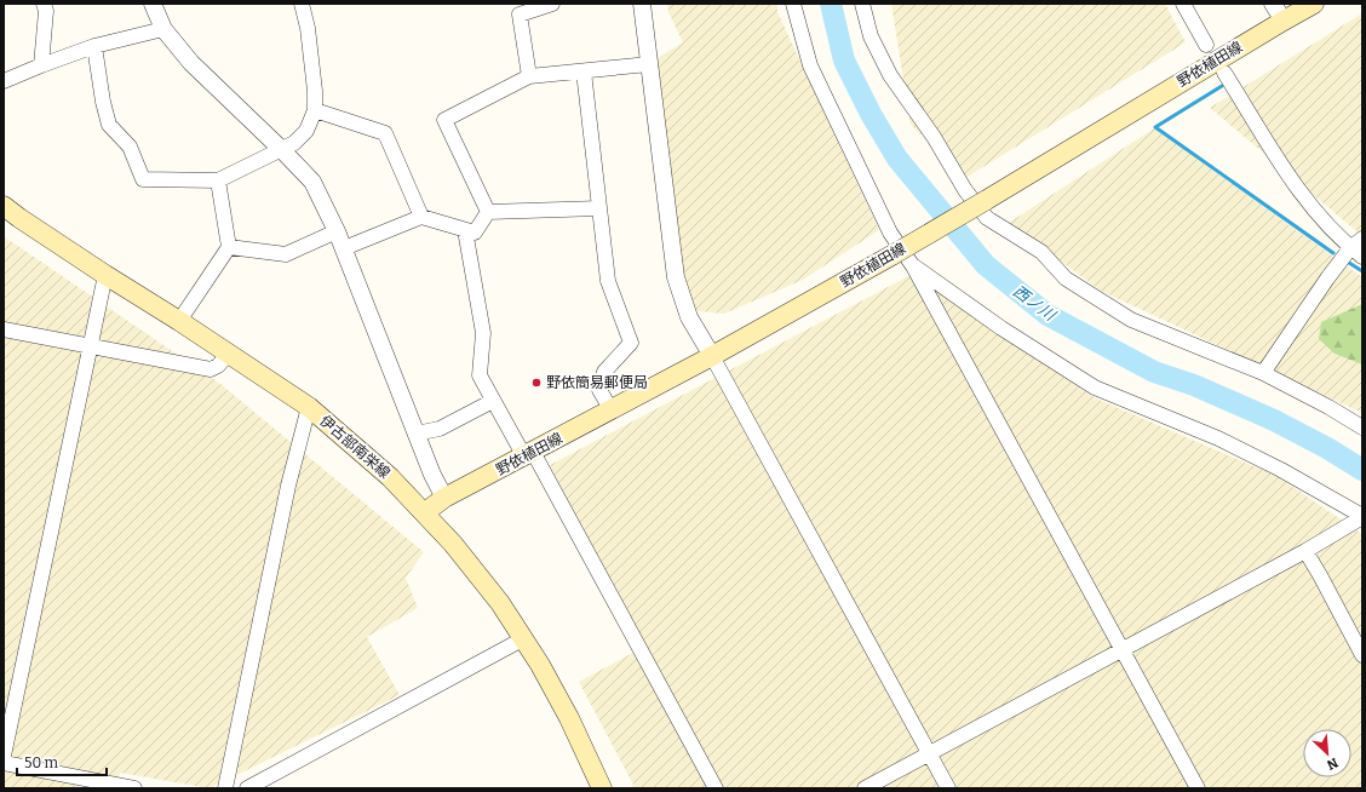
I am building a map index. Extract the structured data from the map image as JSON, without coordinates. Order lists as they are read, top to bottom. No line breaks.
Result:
{"streets":{"main road":["野依植田線","伊古部南栄線"]},"crossings":[["野依植田線","伊古部南栄線"]],"water":["西ノ川"],"places":["野依簡易郵便局"],"scale_bar":"50 m","north":"bottom right"}
